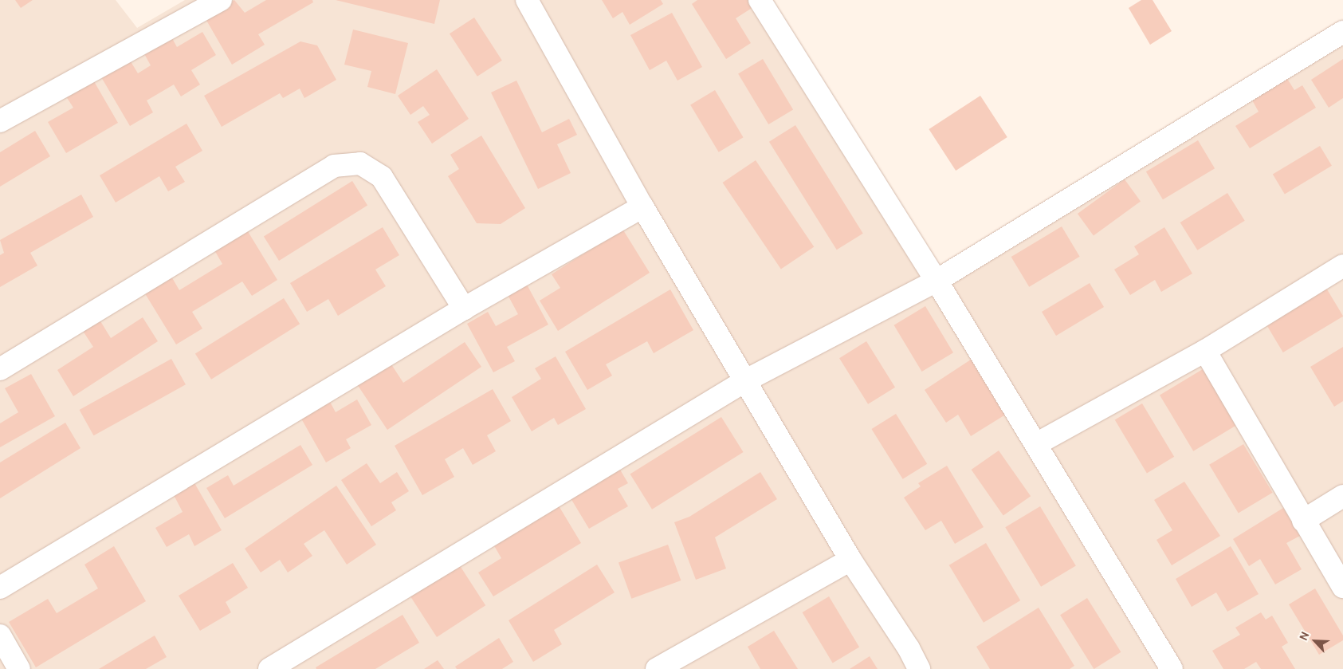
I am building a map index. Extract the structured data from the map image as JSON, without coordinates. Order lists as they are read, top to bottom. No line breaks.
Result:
{"north":"top left"}
